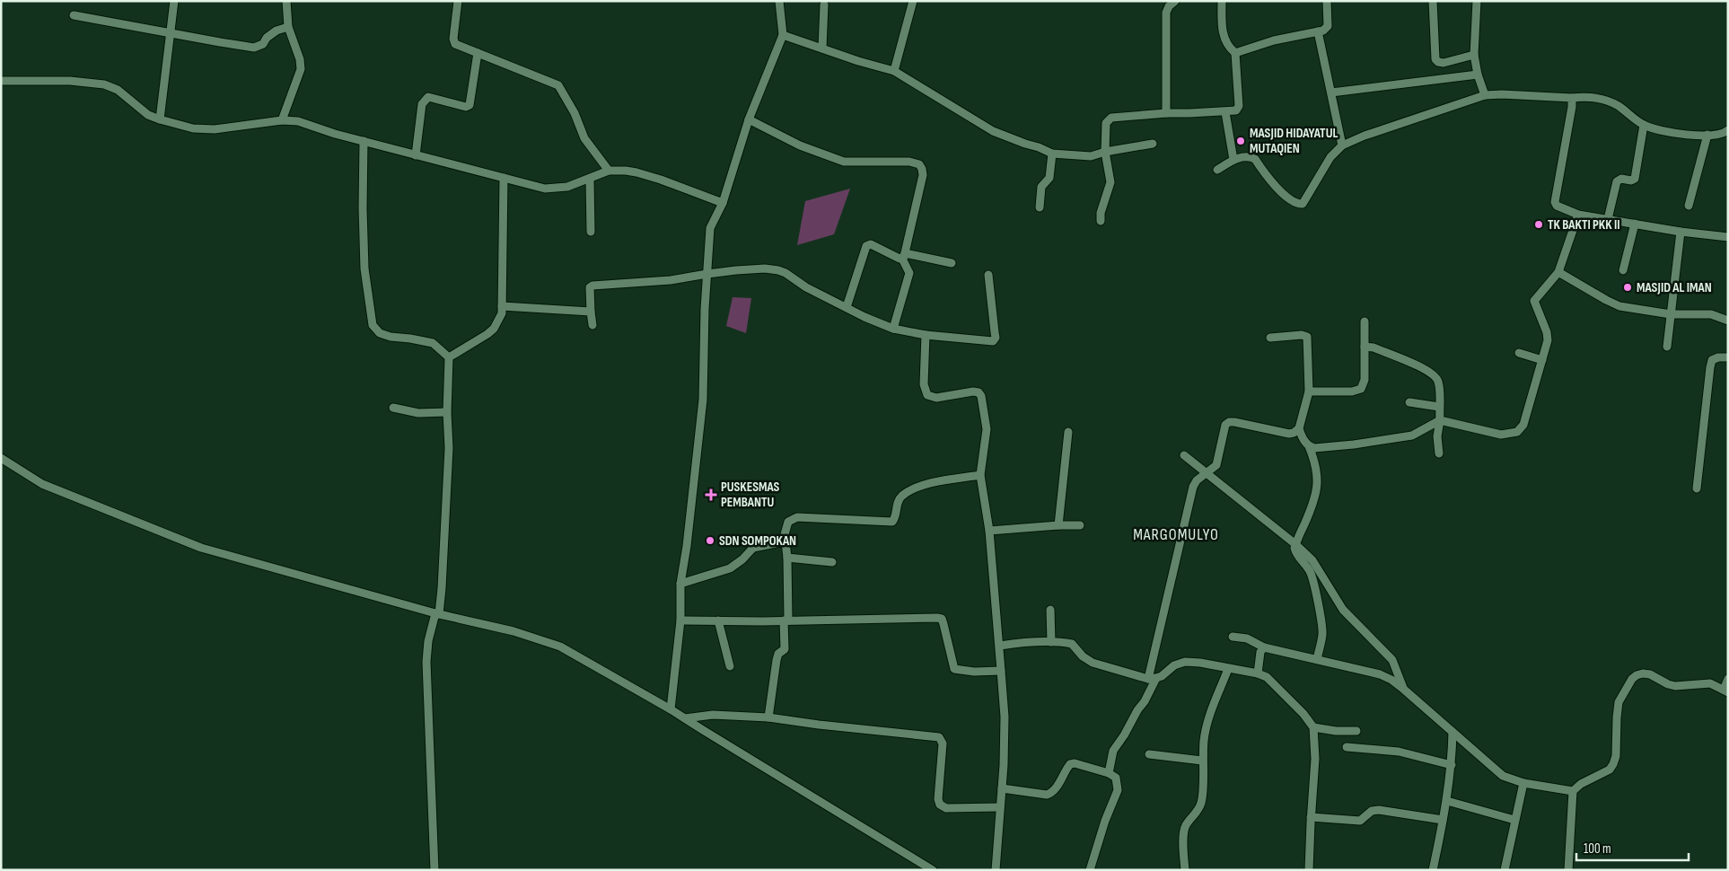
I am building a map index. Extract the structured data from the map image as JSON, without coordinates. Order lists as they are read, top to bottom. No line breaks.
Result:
{"districts":["MARGOMULYO"],"places":{"other":["MASJID HIDAYATUL MUTAQIEN","TK BAKTI PKK II","MASJID AL IMAN","SDN SOMPOKAN"],"health":["PUSKESMAS PEMBANTU"]},"scale_bar":"100 m"}
